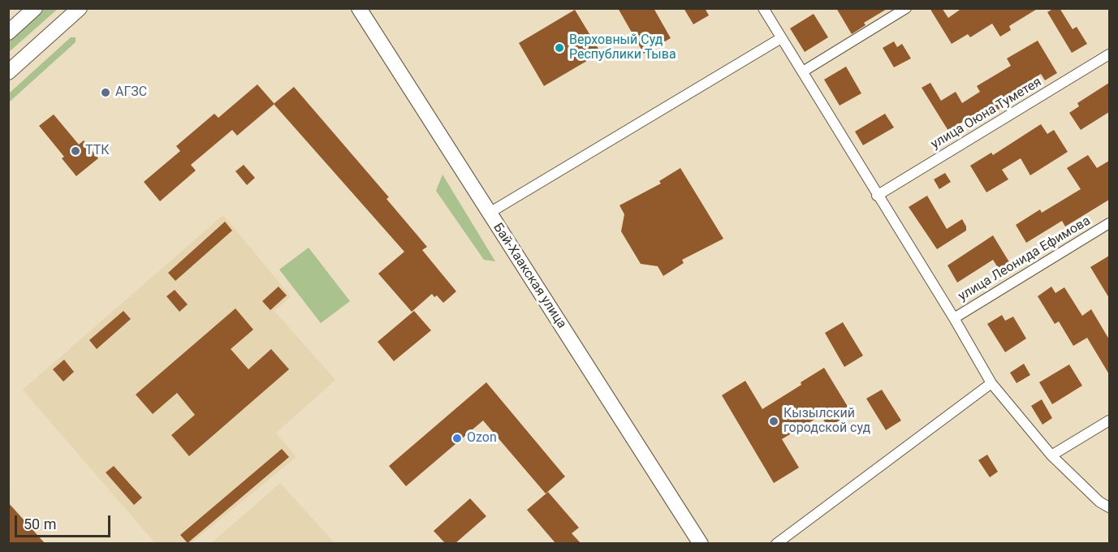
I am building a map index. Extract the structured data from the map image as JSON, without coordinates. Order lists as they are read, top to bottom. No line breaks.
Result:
{"streets":{"main road":["Бай-Хаакская улица"],"street":["улица Оюна Туметея","улица Леонида Ефимова"]},"places":["Верховный Суд Республики Тыва","АГЗС","ТТК","Кызылский городской суд","Ozon"],"scale_bar":"50 m"}
